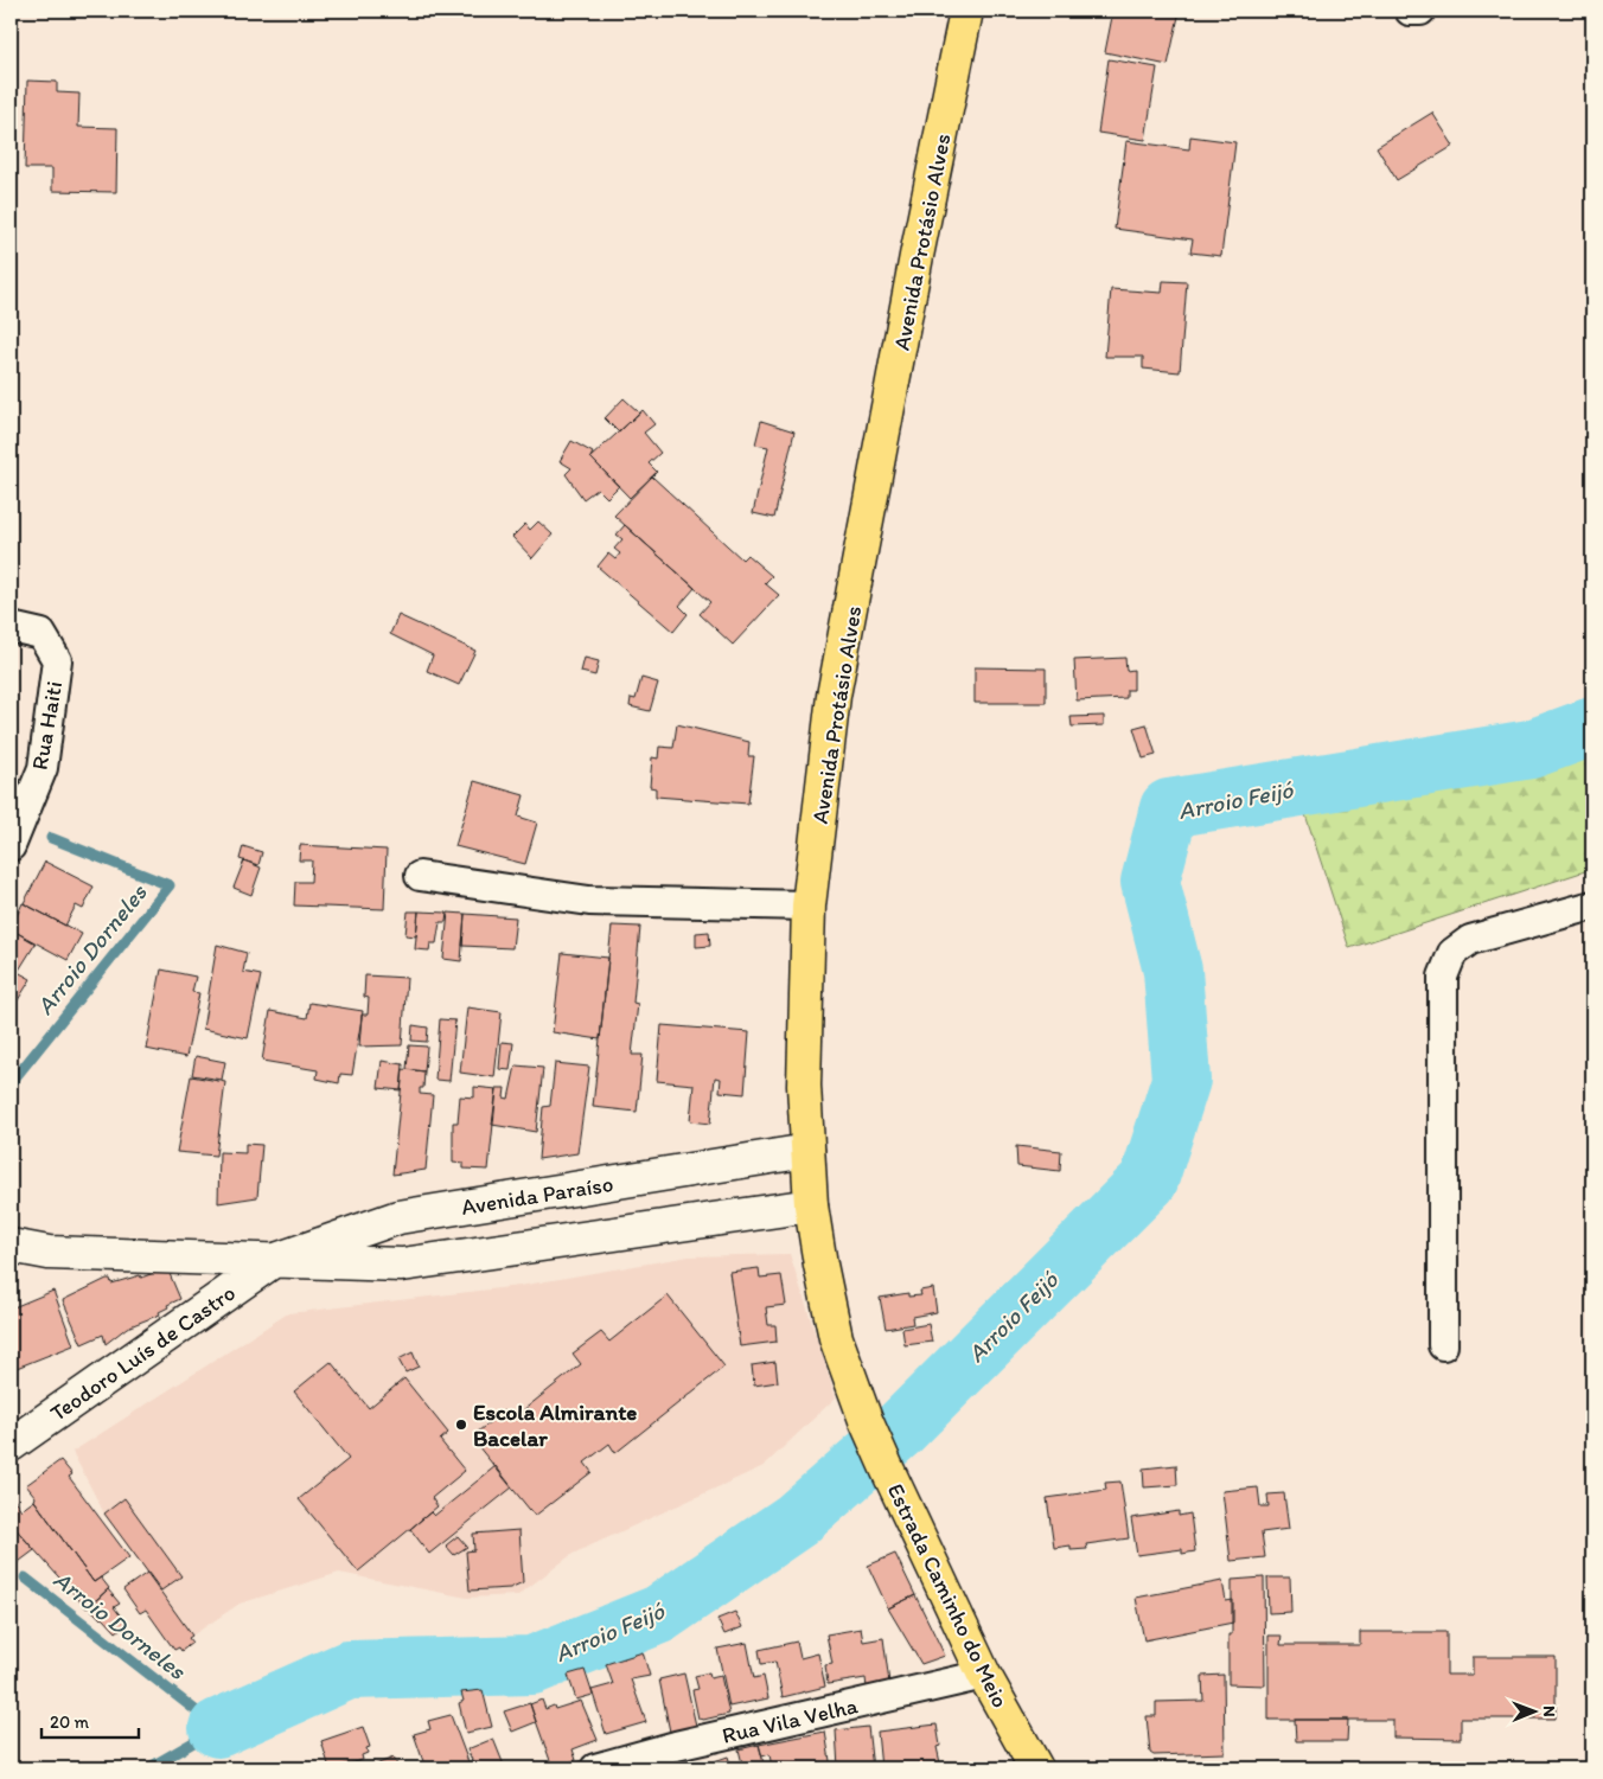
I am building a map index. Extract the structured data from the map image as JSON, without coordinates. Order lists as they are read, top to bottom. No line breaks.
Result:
{"streets":{"main road":["Avenida Protásio Alves","Avenida Paraíso","Teodoro Luís de Castro","Estrada Caminho do Meio"],"street":["Rua Haiti","Rua Vila Velha"]},"crossings":[["Avenida Protásio Alves","Avenida Paraíso"],["Avenida Protásio Alves","Estrada Caminho do Meio"],["Avenida Paraíso","Teodoro Luís de Castro"],["Estrada Caminho do Meio","Rua Vila Velha"]],"water":["Arroio Feijó","Arroio Dorneles"],"places":["Escola Almirante Bacelar"],"scale_bar":"20 m","north":"right"}
